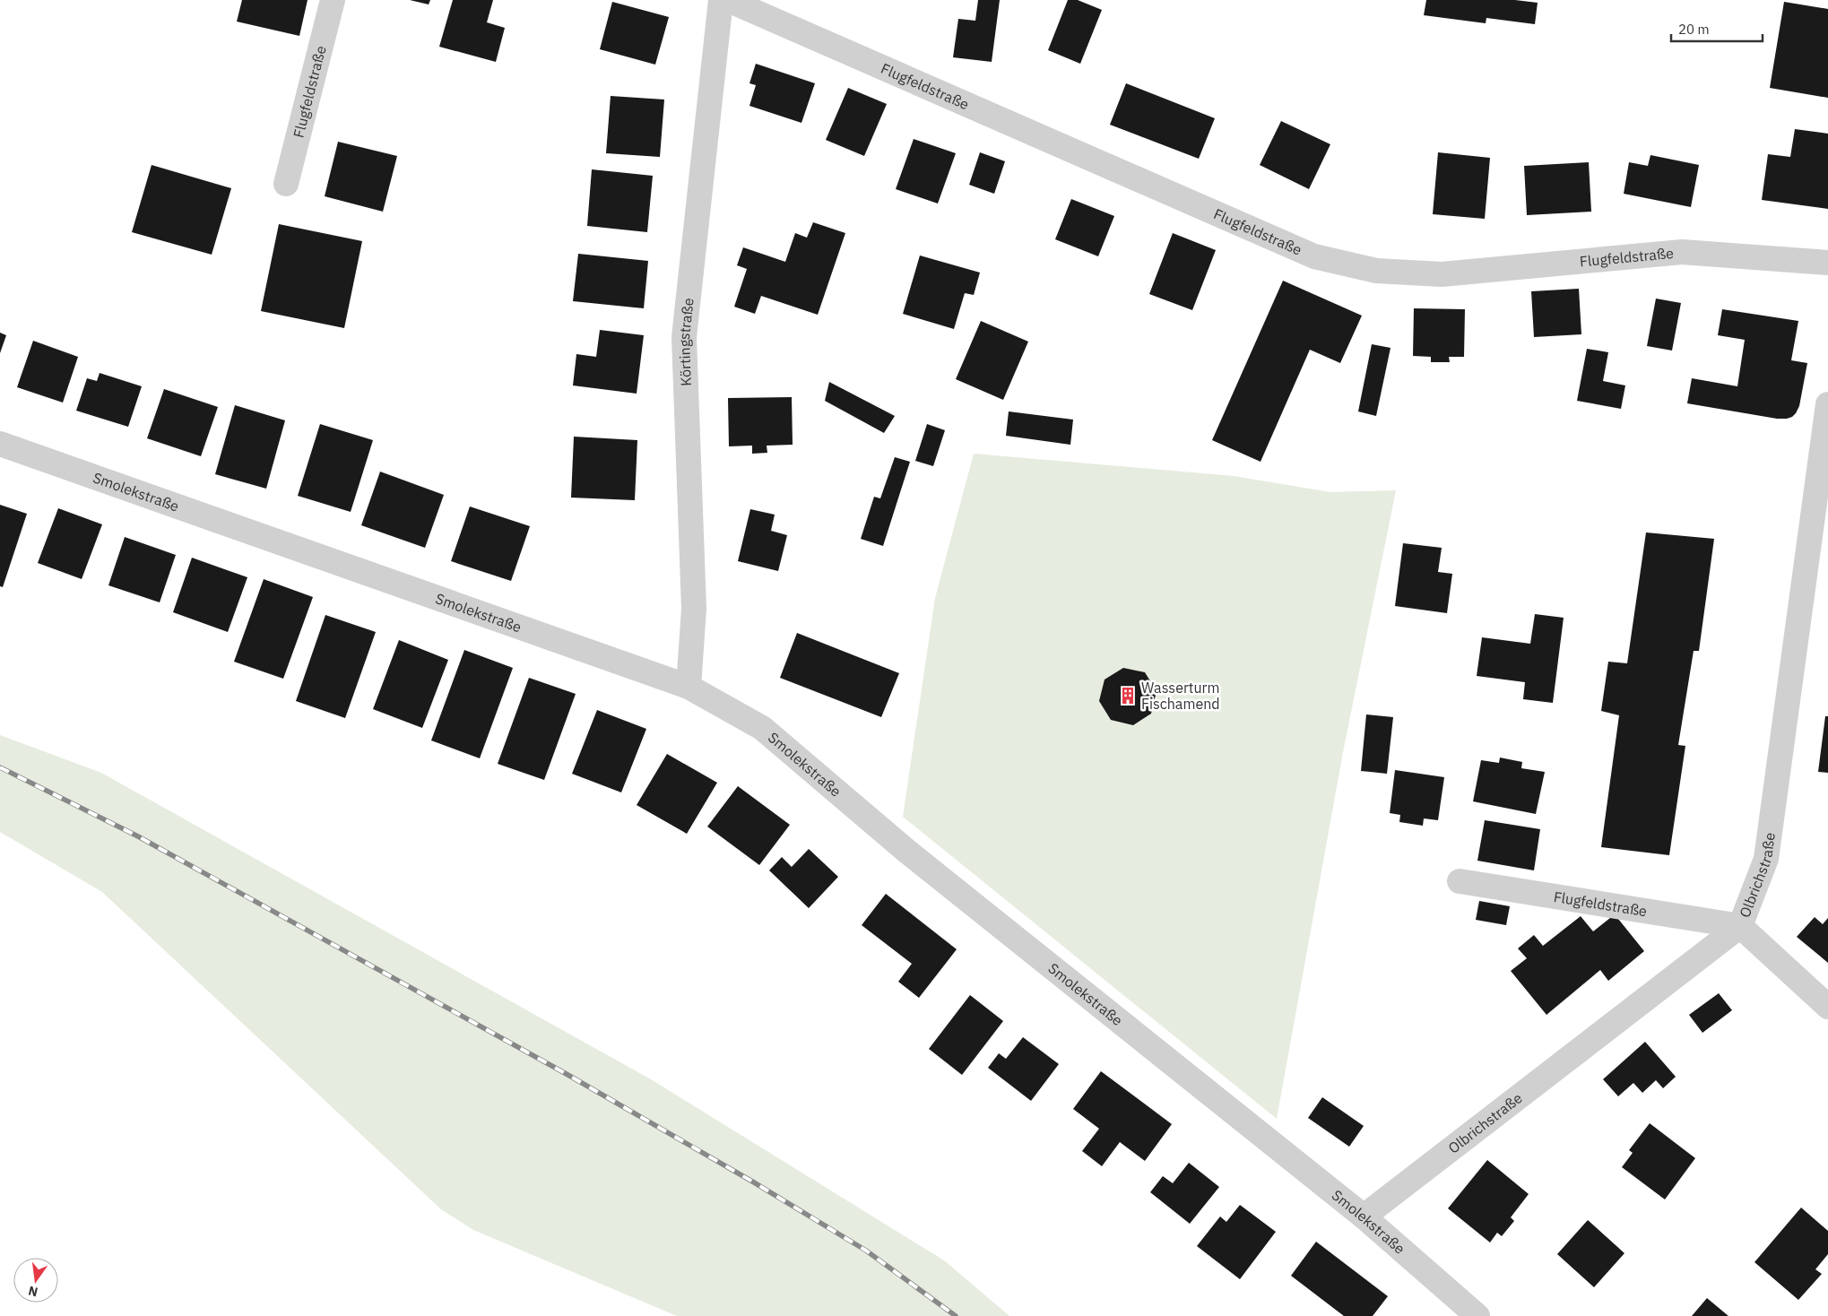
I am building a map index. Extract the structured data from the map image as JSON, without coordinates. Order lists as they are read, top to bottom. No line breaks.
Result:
{"streets":{"street":["Flugfeldstraße","Körtingstraße","Smolekstraße","Olbrichstraße"]},"crossings":[["Flugfeldstraße","Olbrichstraße"],["Körtingstraße","Smolekstraße"],["Smolekstraße","Olbrichstraße"]],"places":{"building":["Wasserturm Fischamend"]},"scale_bar":"20 m","north":"bottom"}
